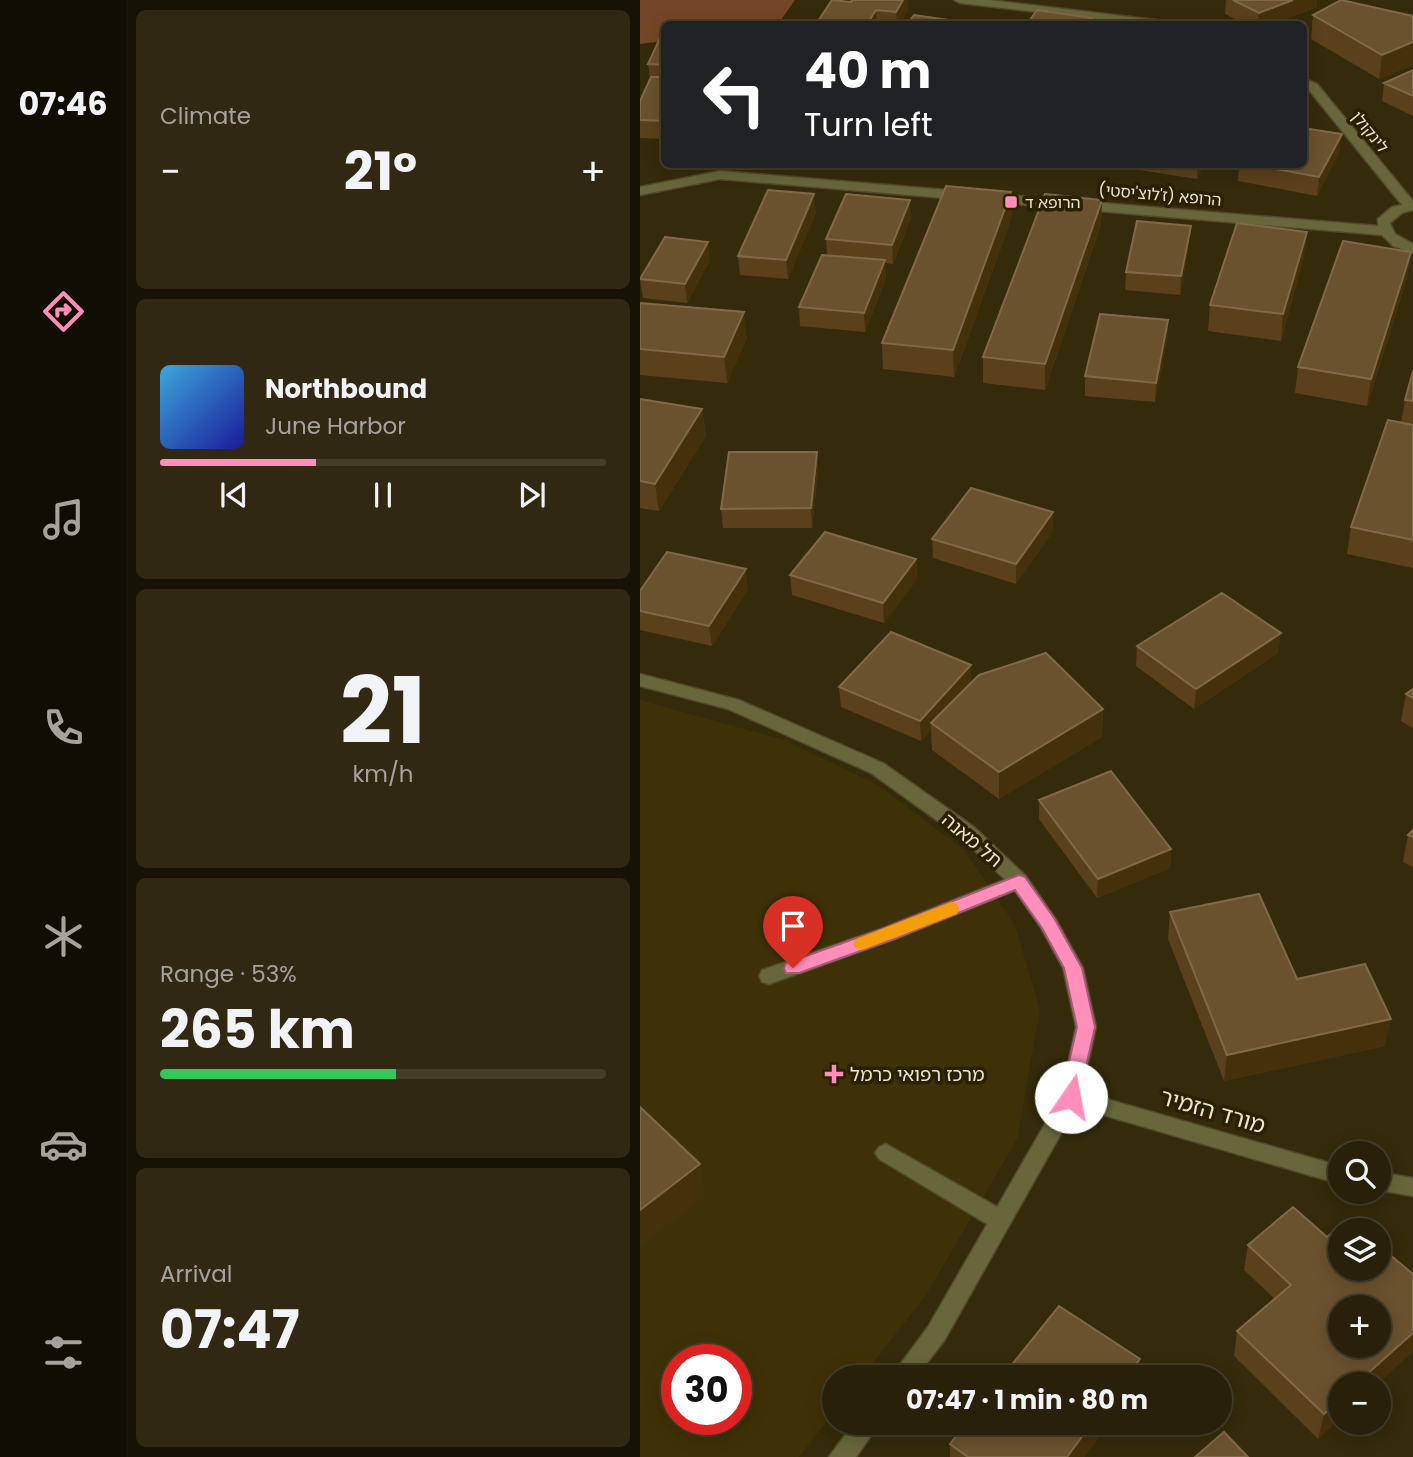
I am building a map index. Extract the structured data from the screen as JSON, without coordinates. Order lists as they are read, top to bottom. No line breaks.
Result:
{"streets":{"street":["לינקולן","הרופא (ז'לוצ'יסטי)","תל מאנה","מורד הזמיר"]},"crossings":[["תל מאנה","מורד הזמיר"]],"places":{"transit":["הרופא ד"],"health":["מרכז רפואי כרמל"]},"page":{"tabs":"07:46","tile":["Climate",["21","km/h"],["Range · 53%","265 km"],["Arrival","07:47"]],"turn":["40 m","Turn left"],"heat":["−","21°","+"],"song":["Northbound","June Harbor"],"map_buttons":["+","−"],"limit":"30","trip":"07:47 · 1 min · 80 m"}}
